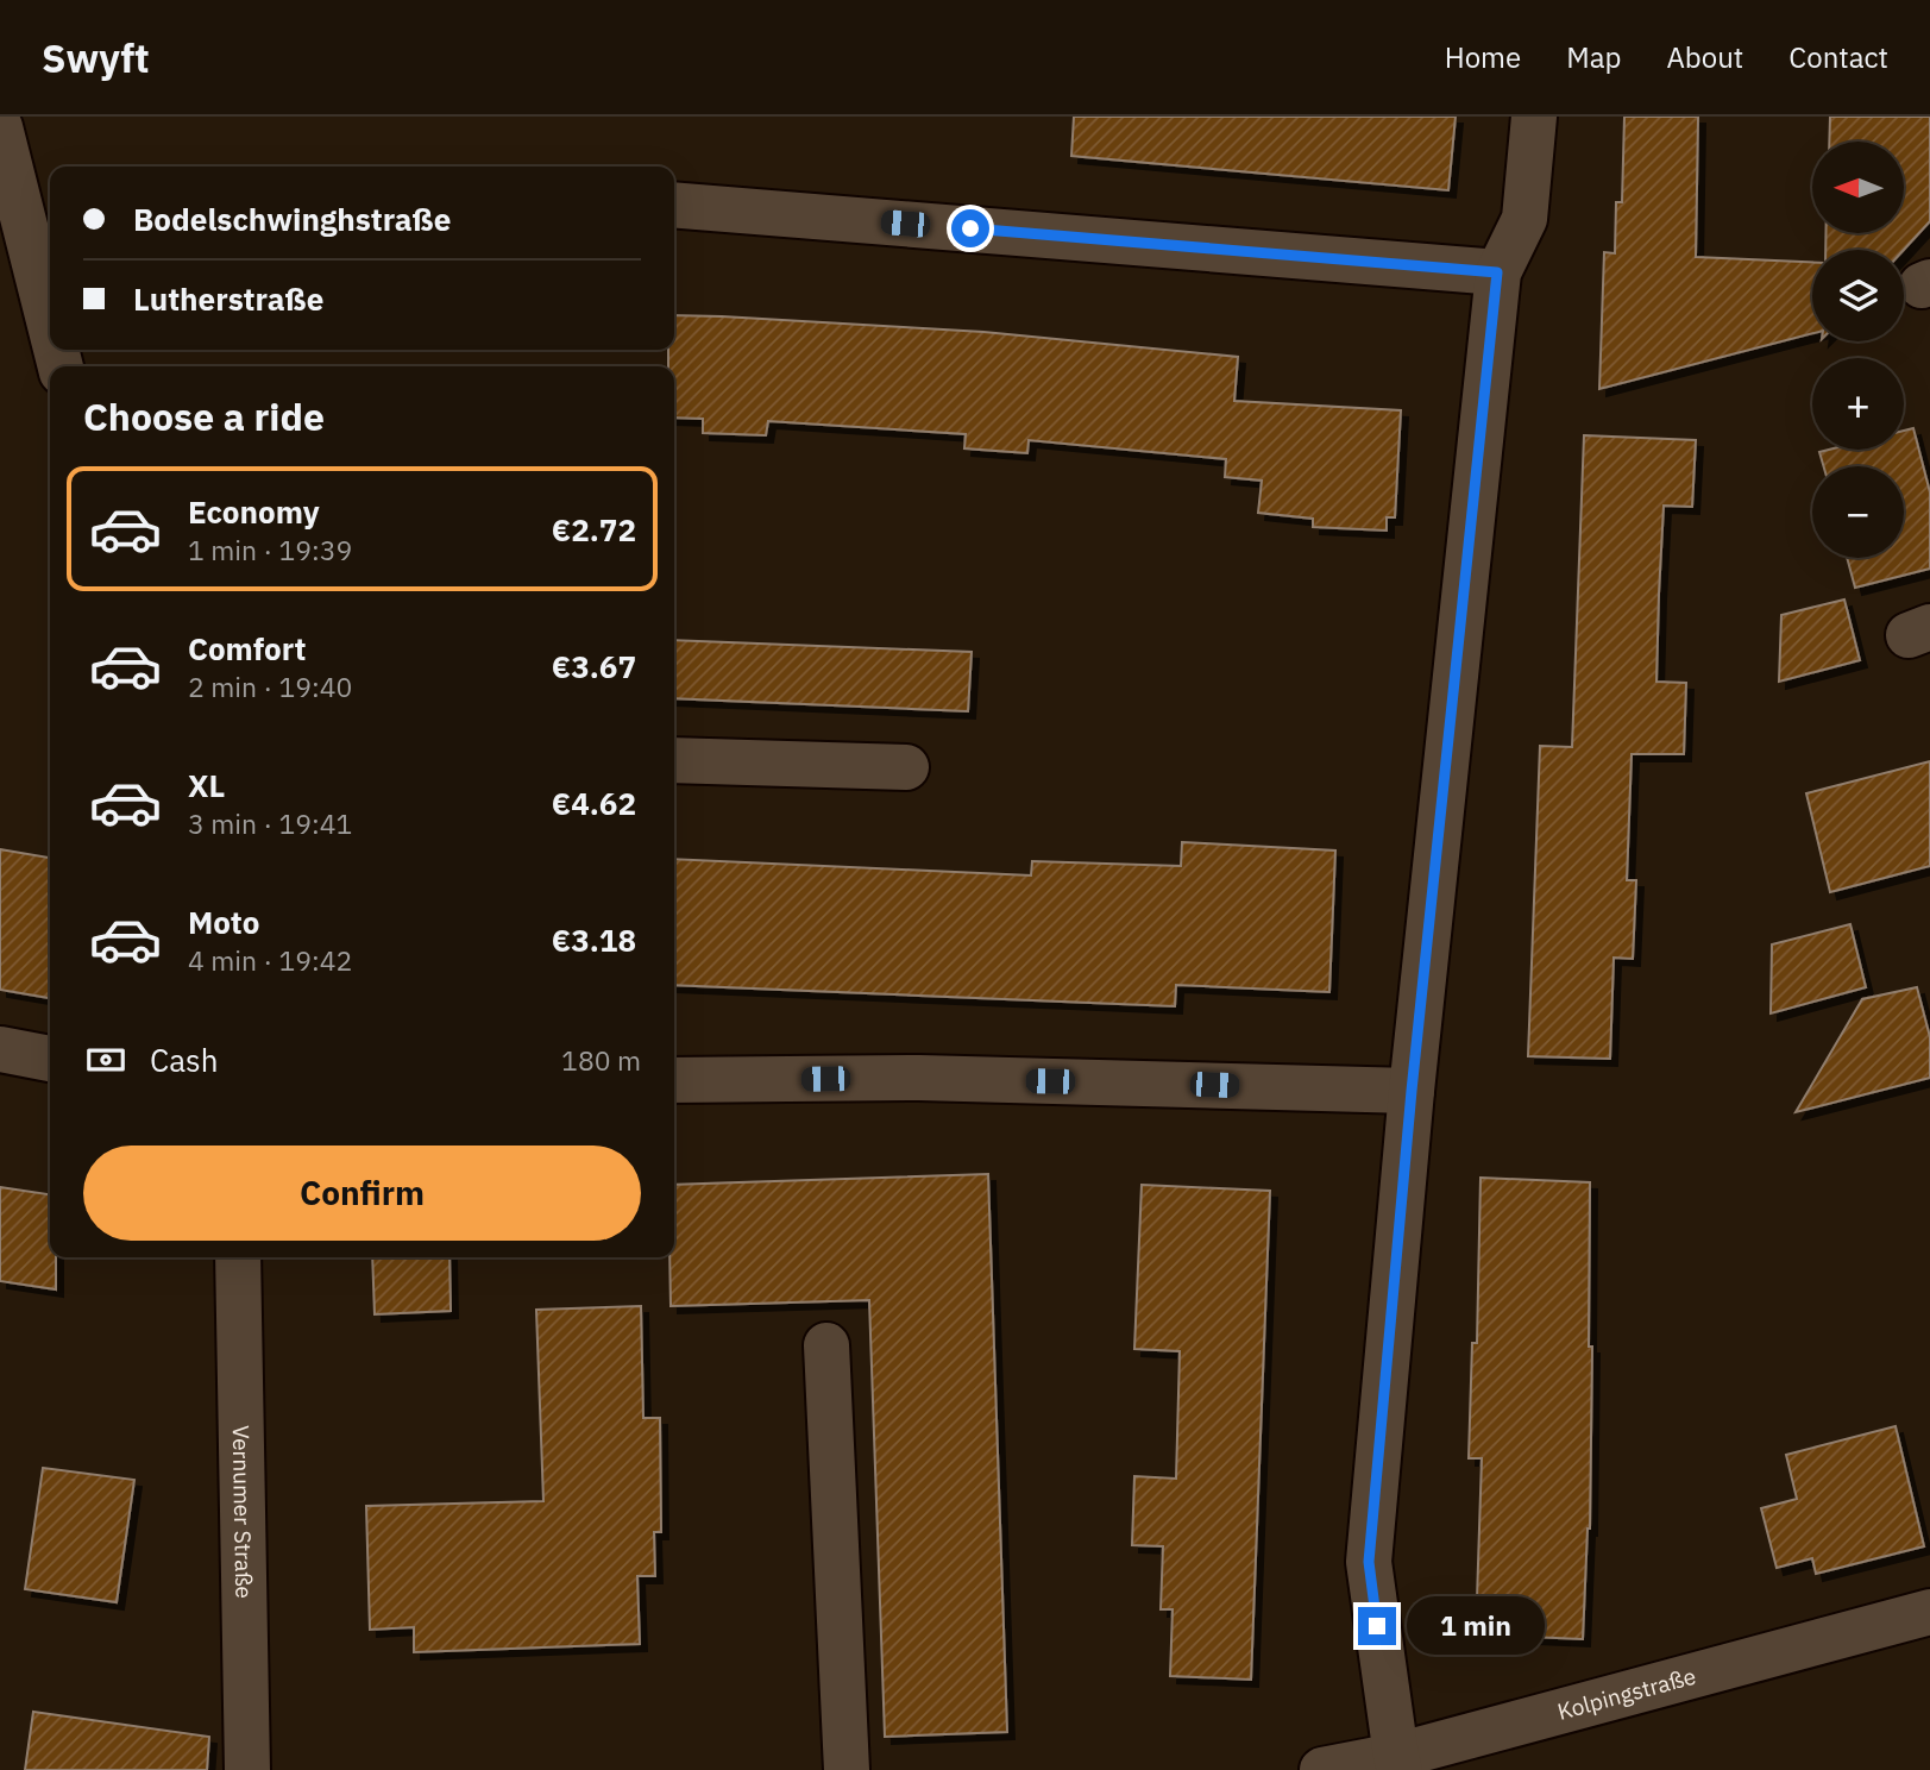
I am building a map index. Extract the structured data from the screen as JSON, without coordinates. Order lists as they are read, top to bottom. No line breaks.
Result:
{"streets":{"street":["Vernumer Straße","Kolpingstraße"]},"north":"left","page":{"header":"Swyft","nav":["Home","Map","About","Contact"],"map_buttons":["+","−"],"banner":["Bodelschwinghstraße","Lutherstraße"],"heading":"Choose a ride","list":[{"name":"Economy","note":"1 min · 19:39","value":"€2.72"},{"name":"Comfort","note":"2 min · 19:40","value":"€3.67"},{"name":"XL","note":"3 min · 19:41","value":"€4.62"},{"name":"Moto","note":"4 min · 19:42","value":"€3.18"}],"pay":["Cash","180 m"],"buttons":"Confirm","bubble":"1 min"}}
